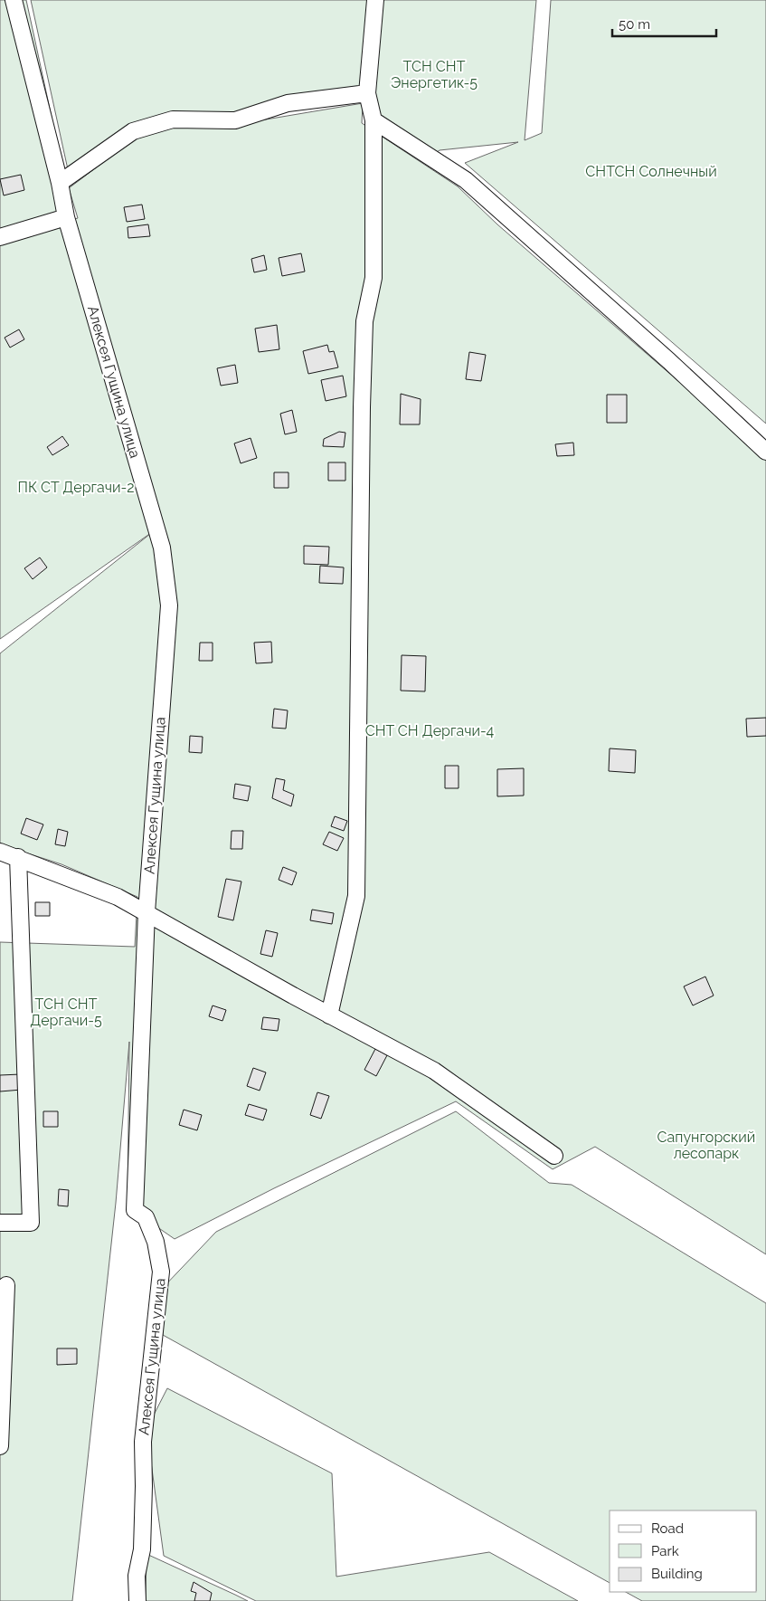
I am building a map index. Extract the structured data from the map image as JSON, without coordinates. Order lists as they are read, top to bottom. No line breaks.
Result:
{"streets":{"street":["Алексея Гущина улица"]},"parks":["ТСН СНТ Энергетик-5","СНТСН Солнечный","ПК СТ Дергачи-2","СНТ СН Дергачи-4","ТСН СНТ Дергачи-5","Сапунгорский лесопарк"],"legend":["Road","Park","Building"],"scale_bar":"50 m"}
